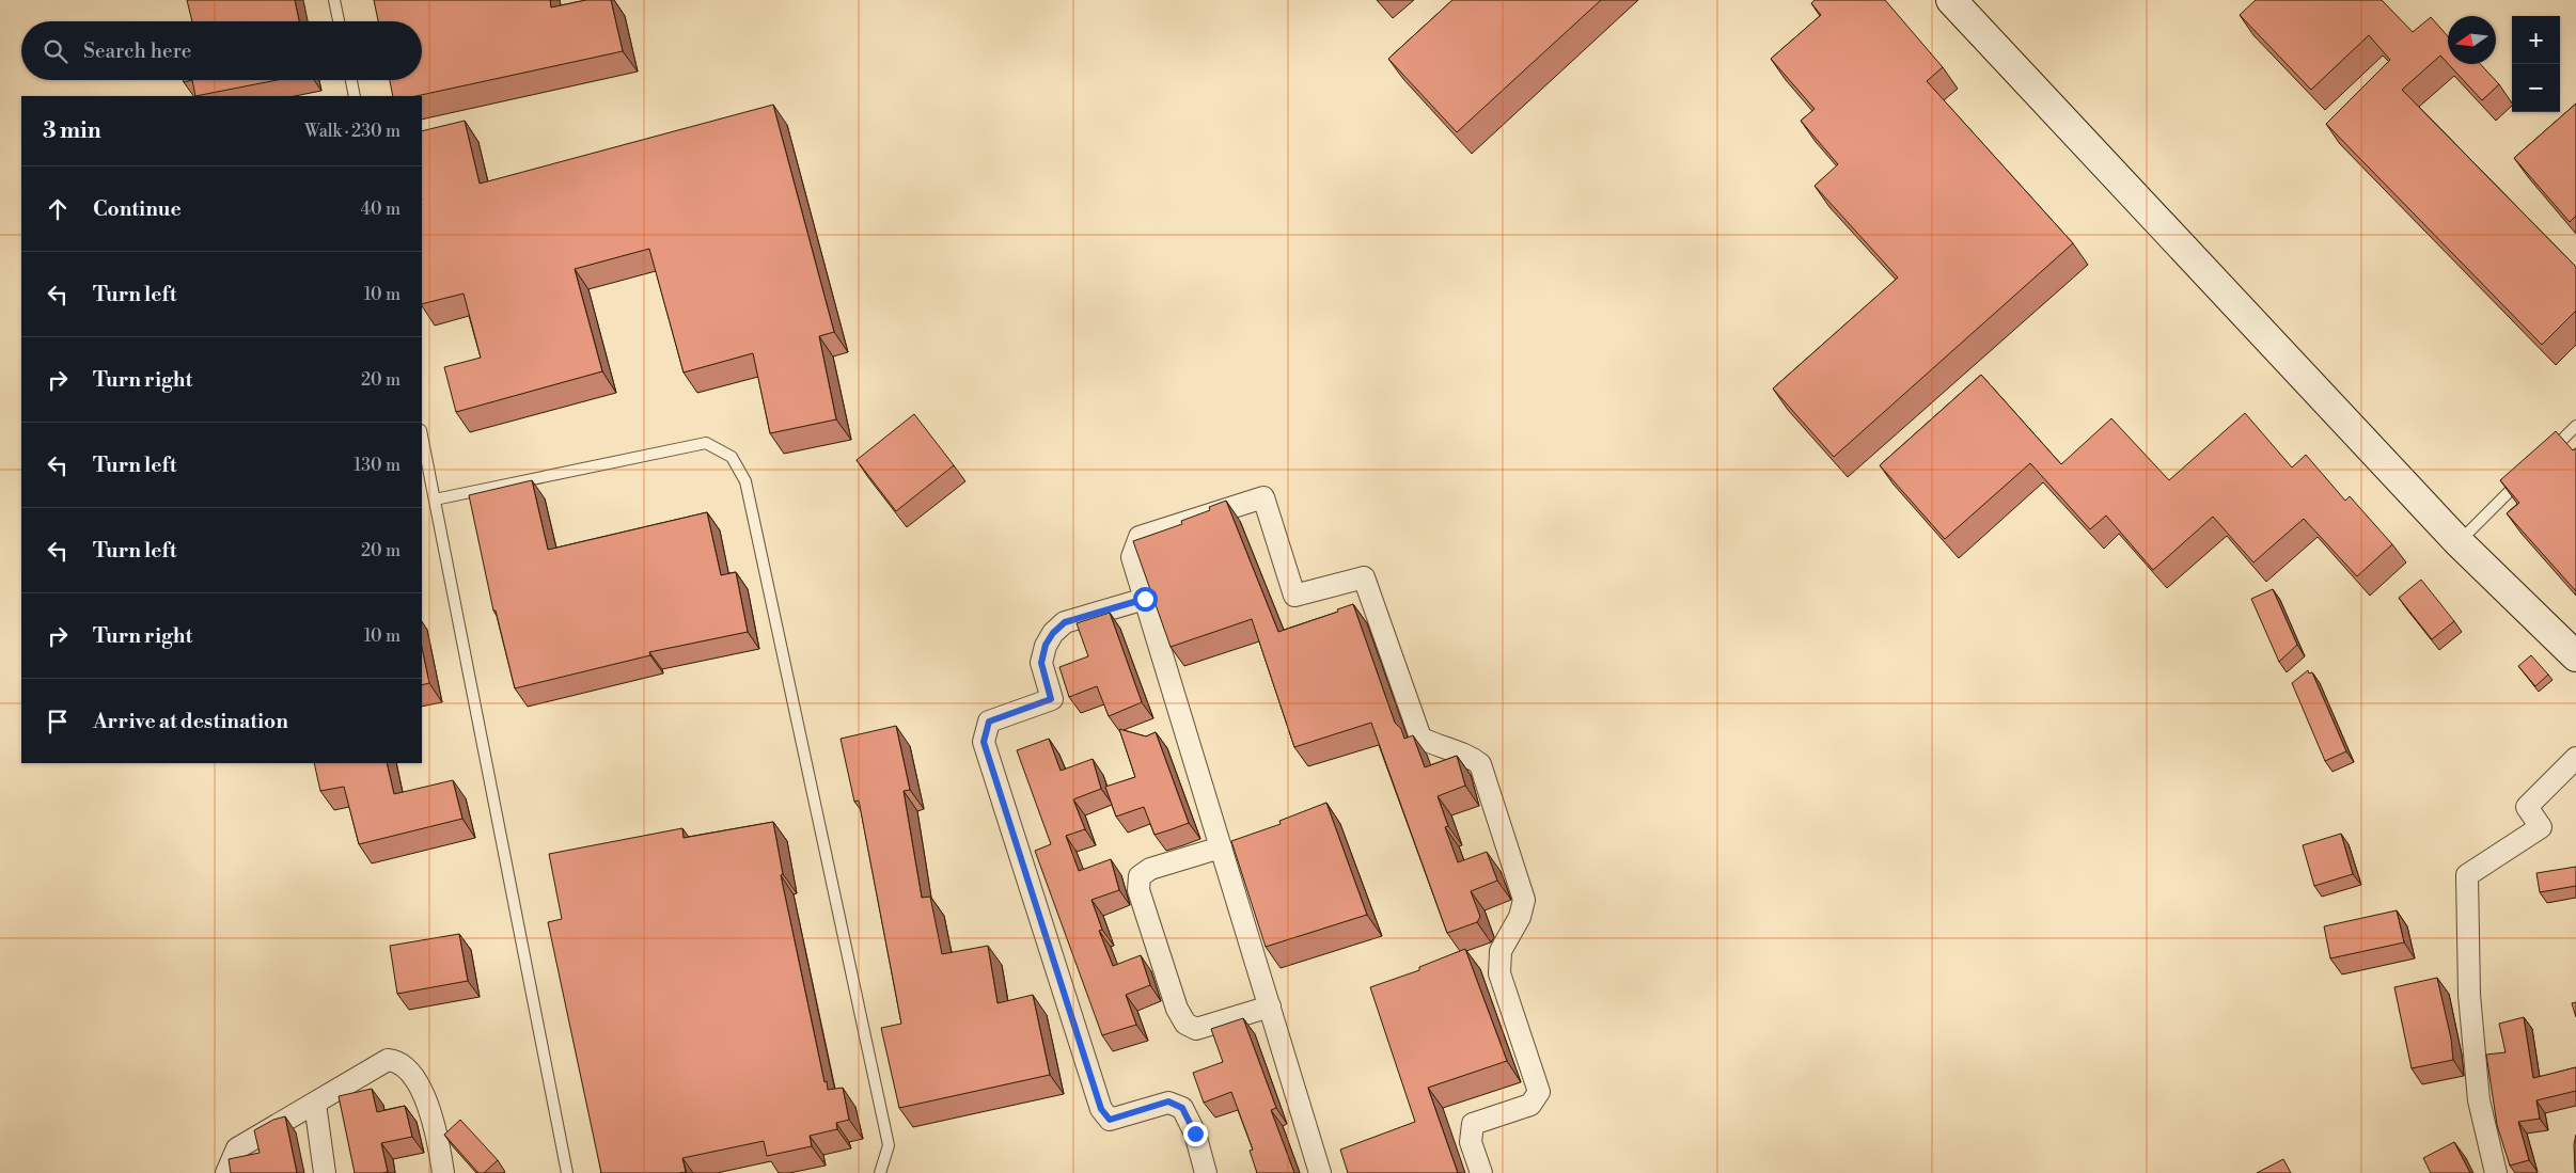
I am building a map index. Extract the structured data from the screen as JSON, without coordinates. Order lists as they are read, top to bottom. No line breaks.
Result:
{"north":"left","page":{"map_buttons":["+","−"],"search":"Search here","heading":["3 min","Walk · 230 m"],"list":[["Continue","40 m"],["Turn left","10 m"],["Turn right","20 m"],["Turn left","130 m"],["Turn left","20 m"],["Turn right","10 m"],"Arrive at destination"]}}
